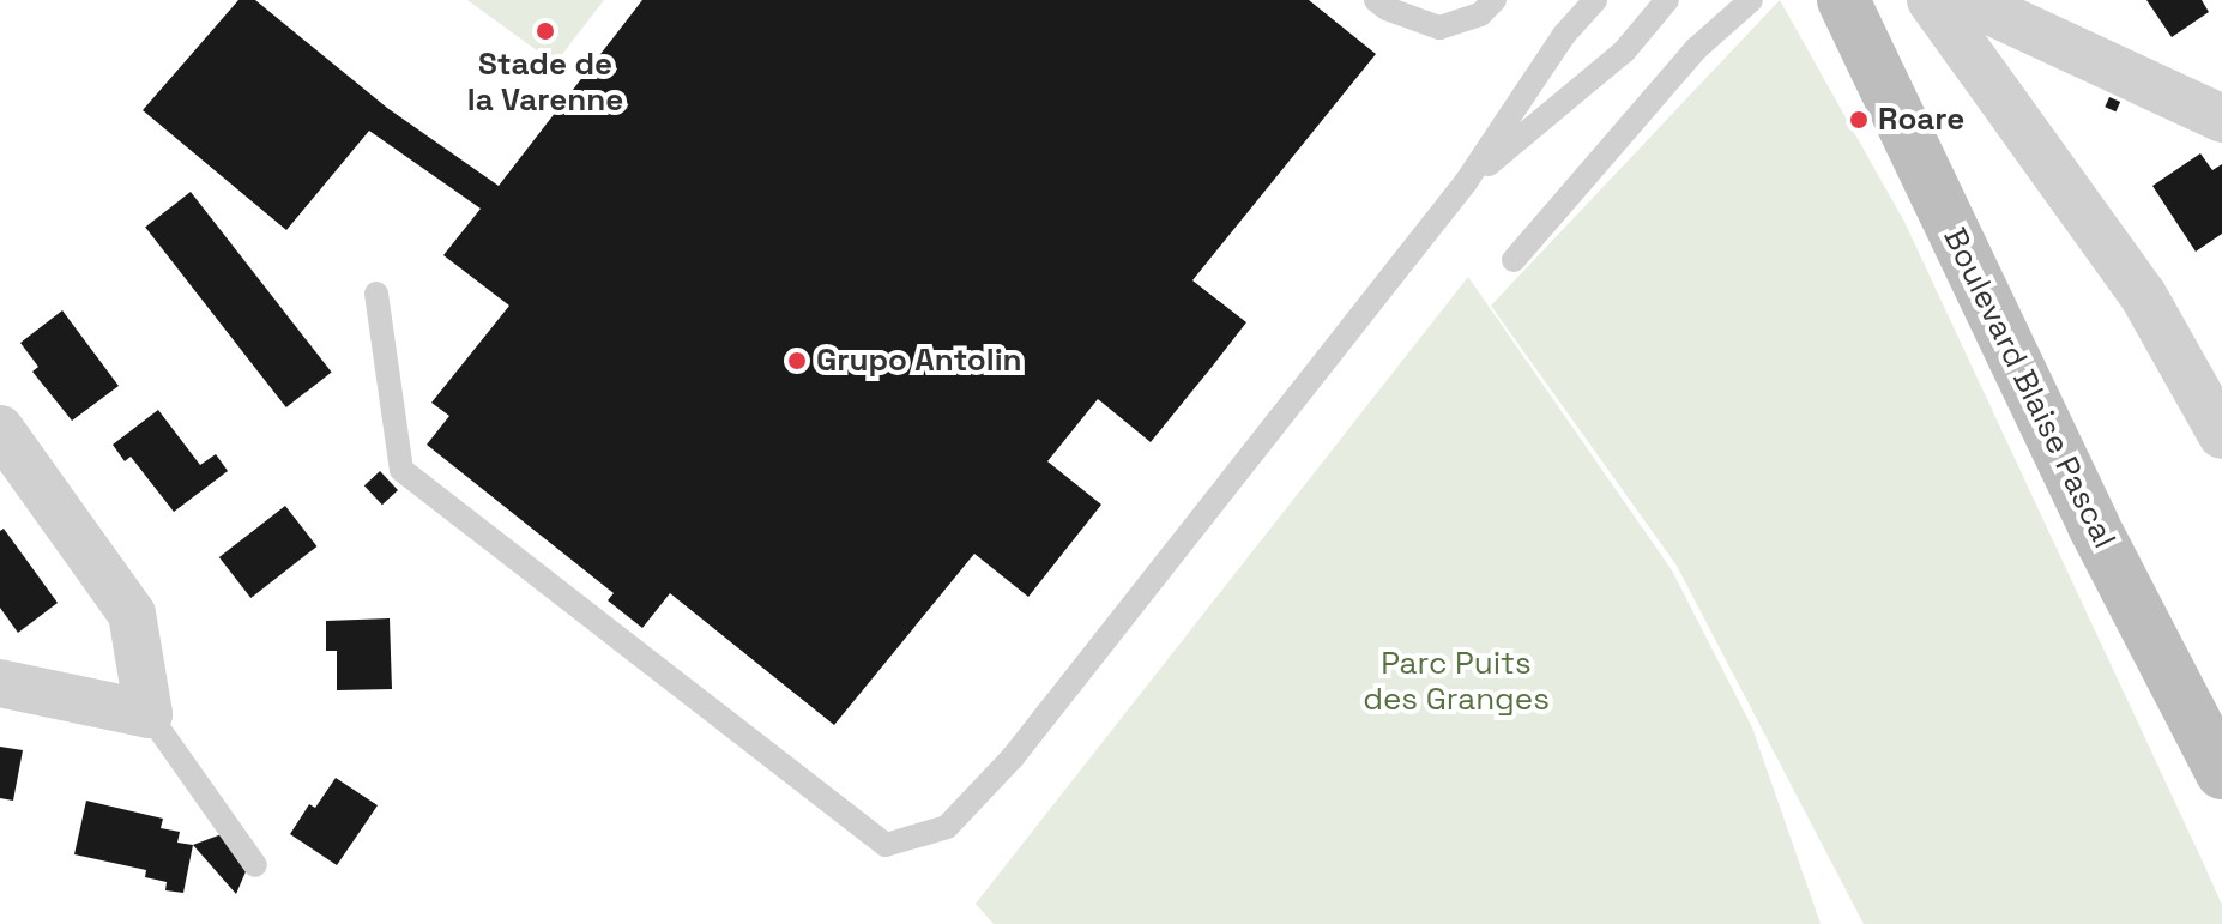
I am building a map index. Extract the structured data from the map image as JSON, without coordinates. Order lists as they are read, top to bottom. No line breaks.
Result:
{"streets":{"main road":["Boulevard Blaise Pascal"]},"parks":["Parc Puits des Granges"],"places":["Stade de la Varenne","Roare","Grupo Antolin"]}
